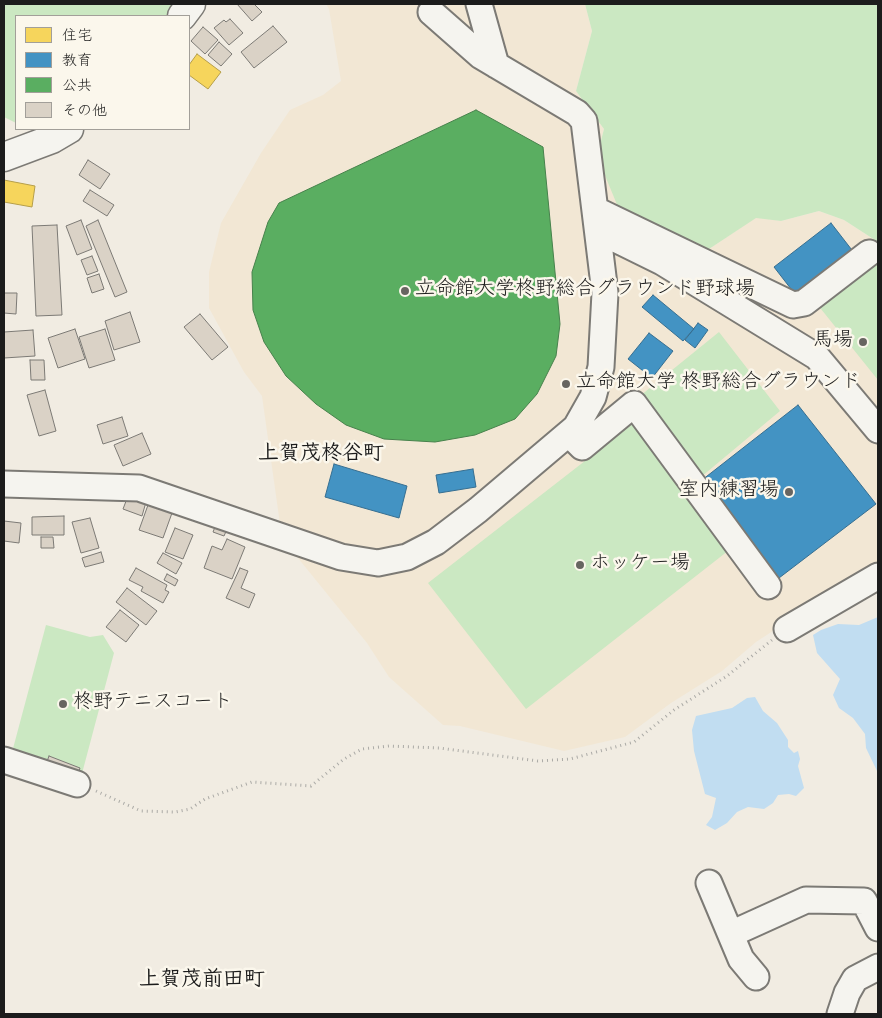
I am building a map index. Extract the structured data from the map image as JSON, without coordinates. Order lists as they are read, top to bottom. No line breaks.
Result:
{"districts":["上賀茂柊谷町","上賀茂前田町"],"places":["立命館大学柊野総合グラウンド野球場","馬場","立命館大学 柊野総合グラウンド","室内練習場","ホッケー場","柊野テニスコート"],"legend":["住宅","教育","公共","その他"]}
